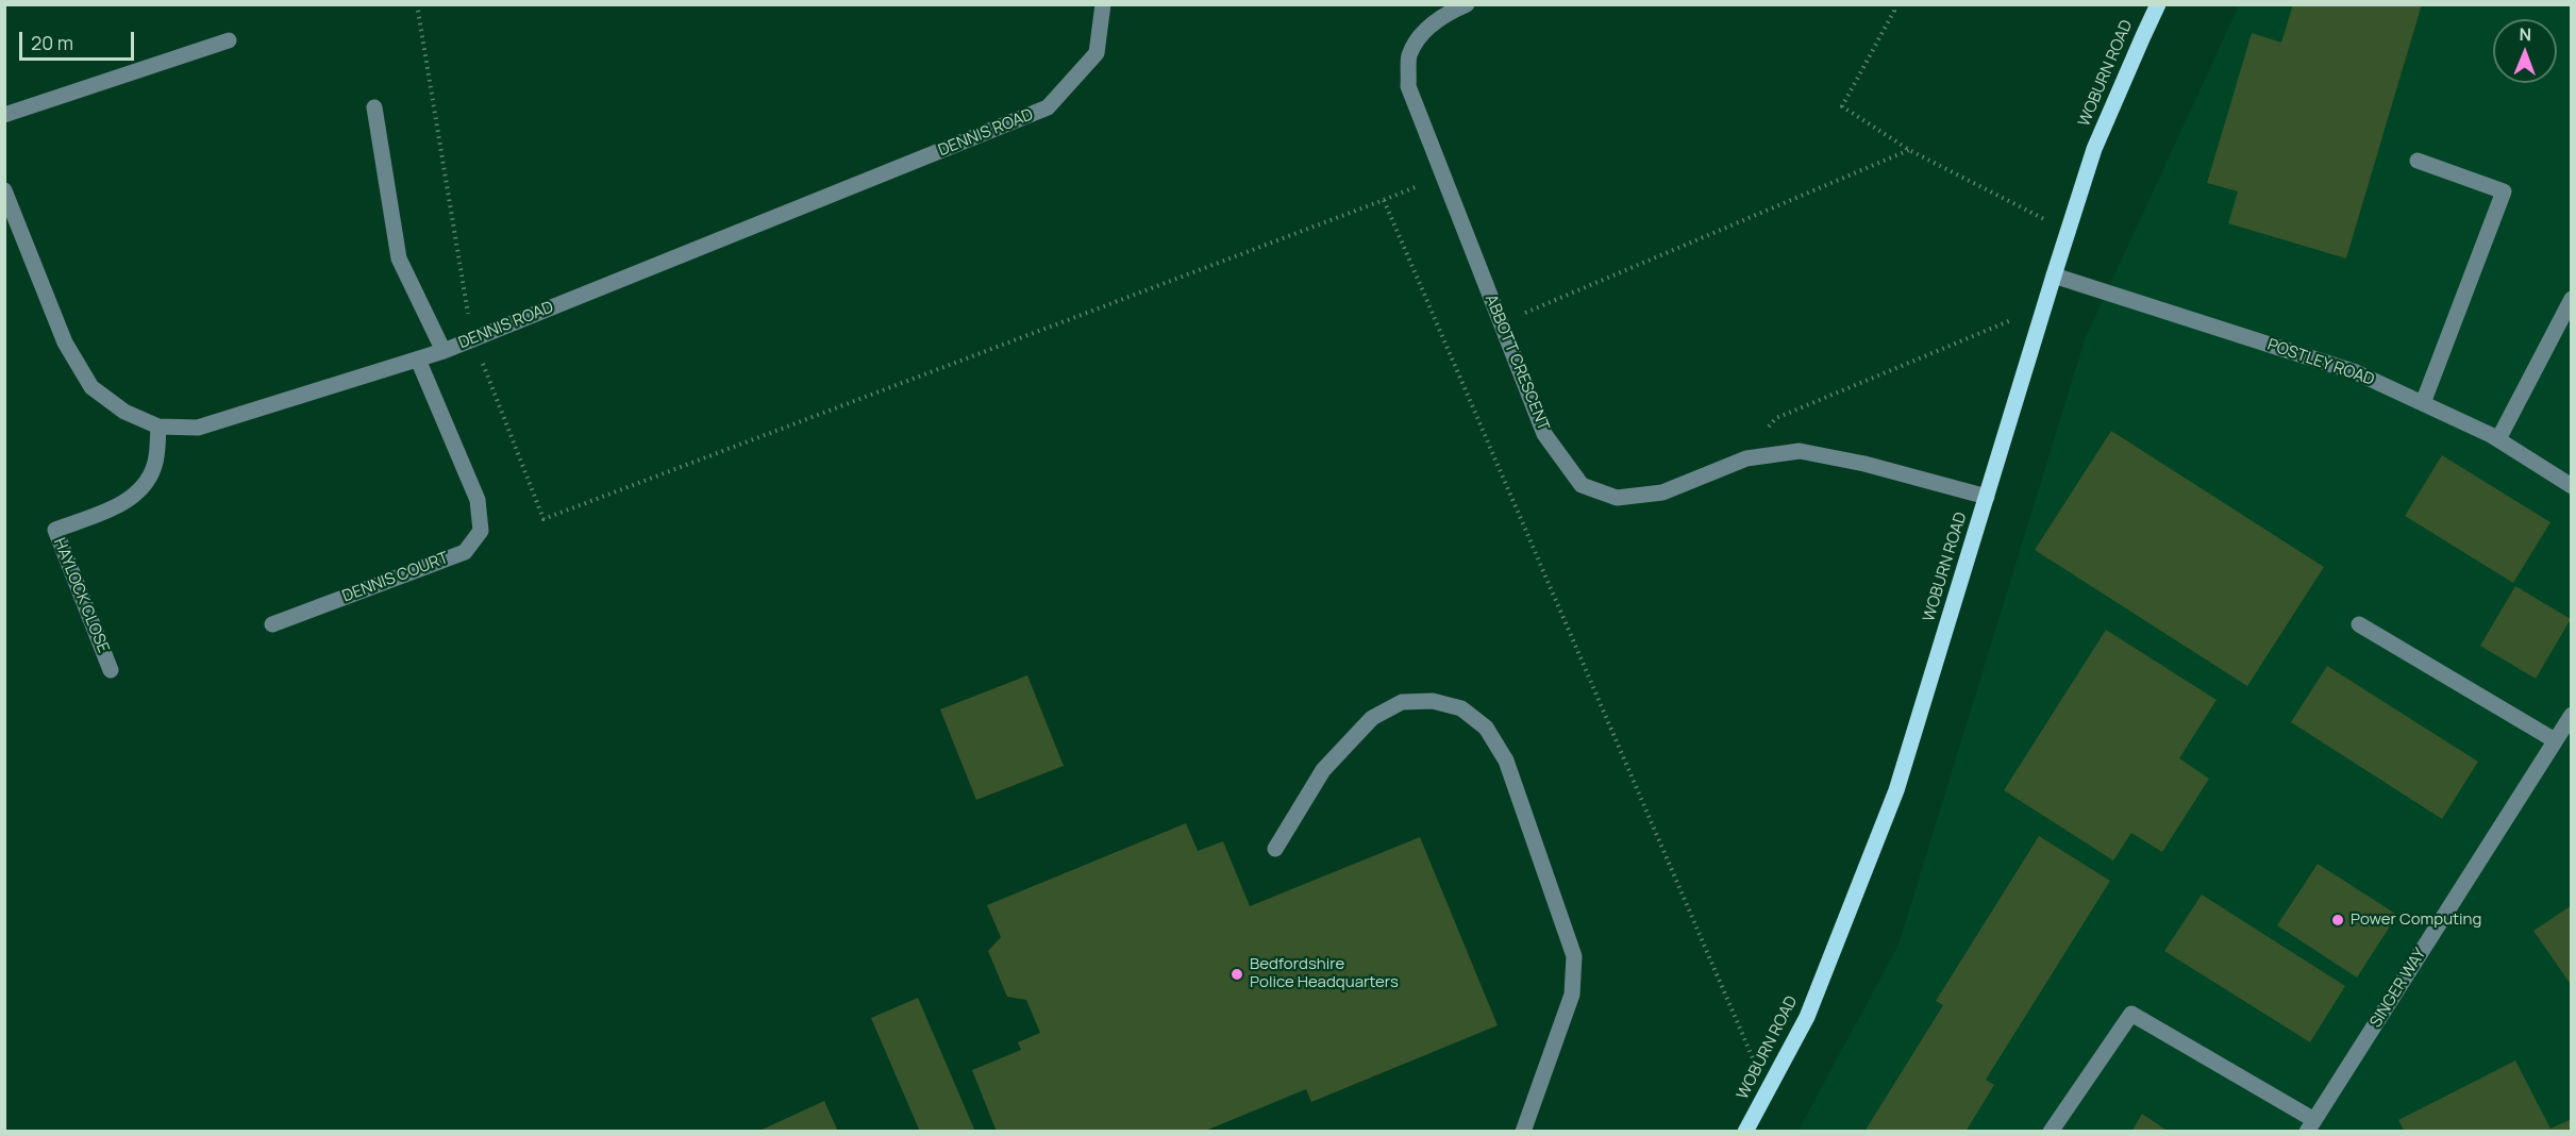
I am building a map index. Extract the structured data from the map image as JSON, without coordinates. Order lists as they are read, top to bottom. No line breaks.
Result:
{"streets":{"main road":["WOBURN ROAD"],"street":["DENNIS ROAD","ABBOTT CRESCENT","POSTLEY ROAD","DENNIS COURT","HAYLOCK CLOSE","SINGER WAY"]},"crossings":[["WOBURN ROAD","ABBOTT CRESCENT"],["WOBURN ROAD","POSTLEY ROAD"],["DENNIS ROAD","DENNIS COURT"],["DENNIS ROAD","HAYLOCK CLOSE"]],"places":["Power Computing","Bedfordshire Police Headquarters"],"scale_bar":"20 m","north":"top"}
